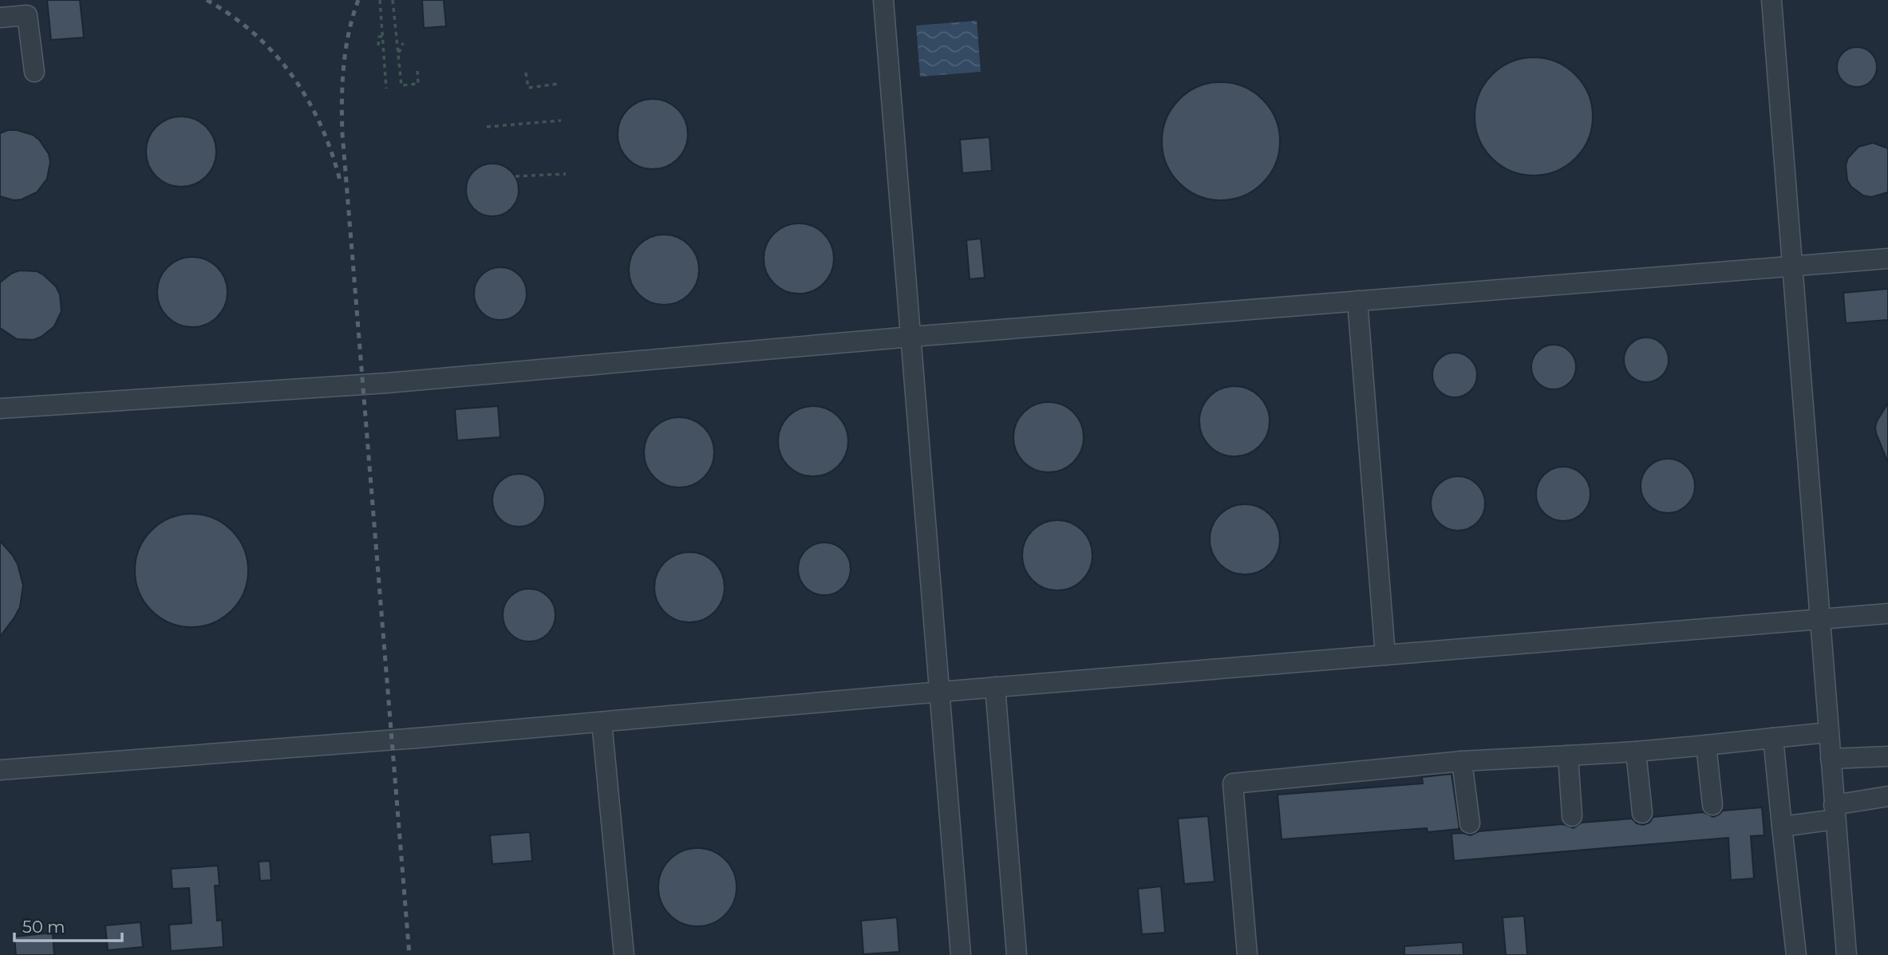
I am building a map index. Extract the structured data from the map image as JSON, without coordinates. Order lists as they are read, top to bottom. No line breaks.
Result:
{"scale_bar":"50 m"}
